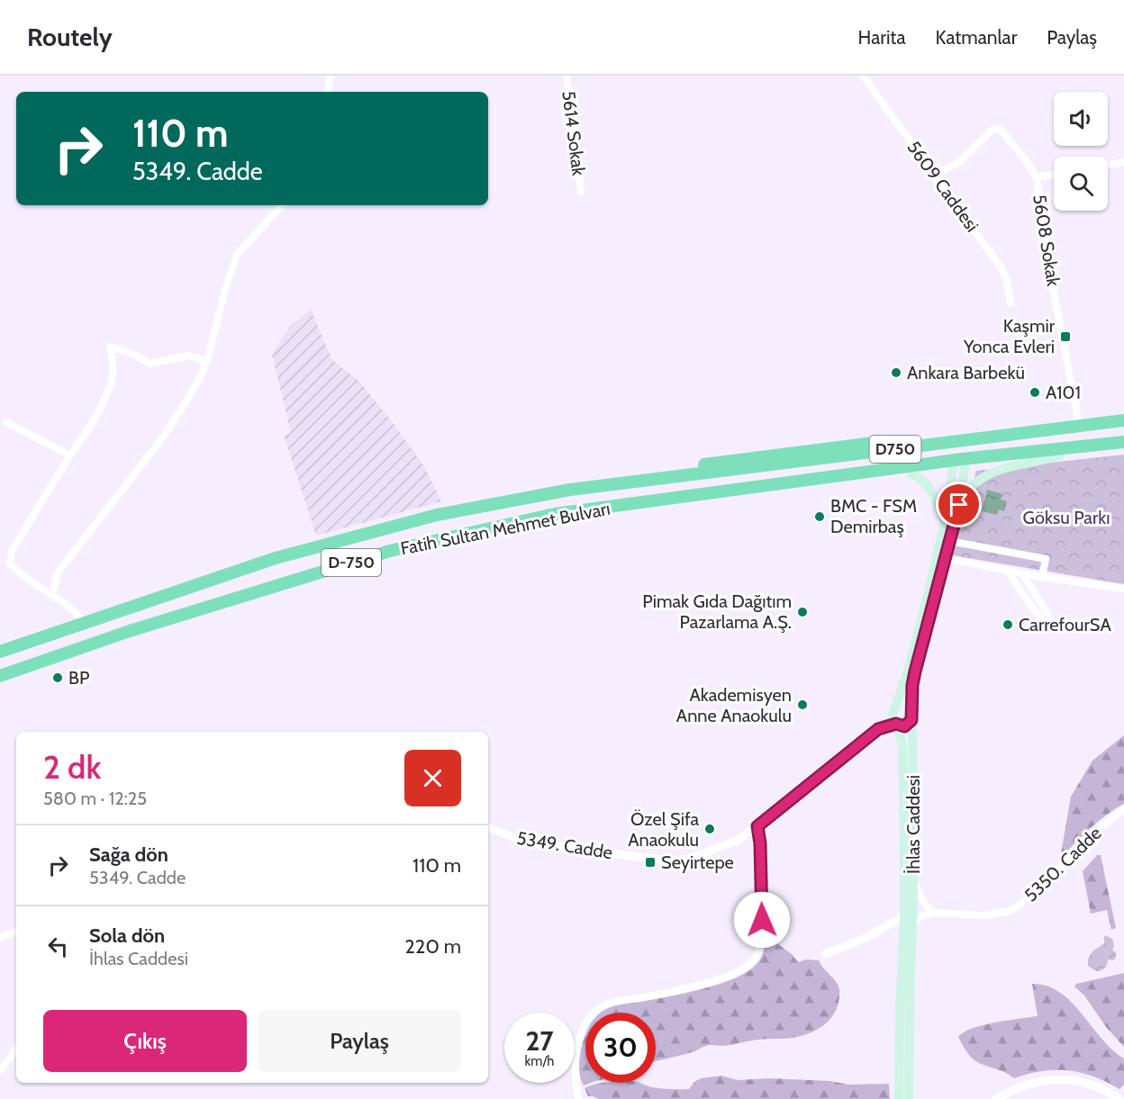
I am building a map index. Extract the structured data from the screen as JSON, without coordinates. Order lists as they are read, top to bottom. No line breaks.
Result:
{"streets":{"highway":["D750","Fatih Sultan Mehmet Bulvarı","D-750"],"main road":["İhlas Caddesi"],"street":["5614 Sokak","5609 Caddesi","5608 Sokak","5349. Cadde","5350. Cadde"]},"crossings":[["İhlas Caddesi","5349. Cadde"]],"parks":["Göksu Parkı"],"places":{"transit":["Kaşmir Yonca Evleri","Seyirtepe"],"other":["Ankara Barbekü","A101","BMC - FSM Demirbaş","Pimak Gıda Dağıtım Pazarlama A.Ş.","CarrefourSA","BP","Akademisyen Anne Anaokulu","Özel Şifa Anaokulu"]},"page":{"header":"Routely","nav":["Harita","Katmanlar","Paylaş"],"turn":["110 m","5349. Cadde"],"heading":["2 dk","580 m · 12:25"],"list":[{"name":"Sağa dön","note":"5349. Cadde","value":"110 m"},{"name":"Sola dön","note":"İhlas Caddesi","value":"220 m"}],"buttons":["Çıkış","Paylaş"],"speed":"27 km/h","limit":"30"}}
